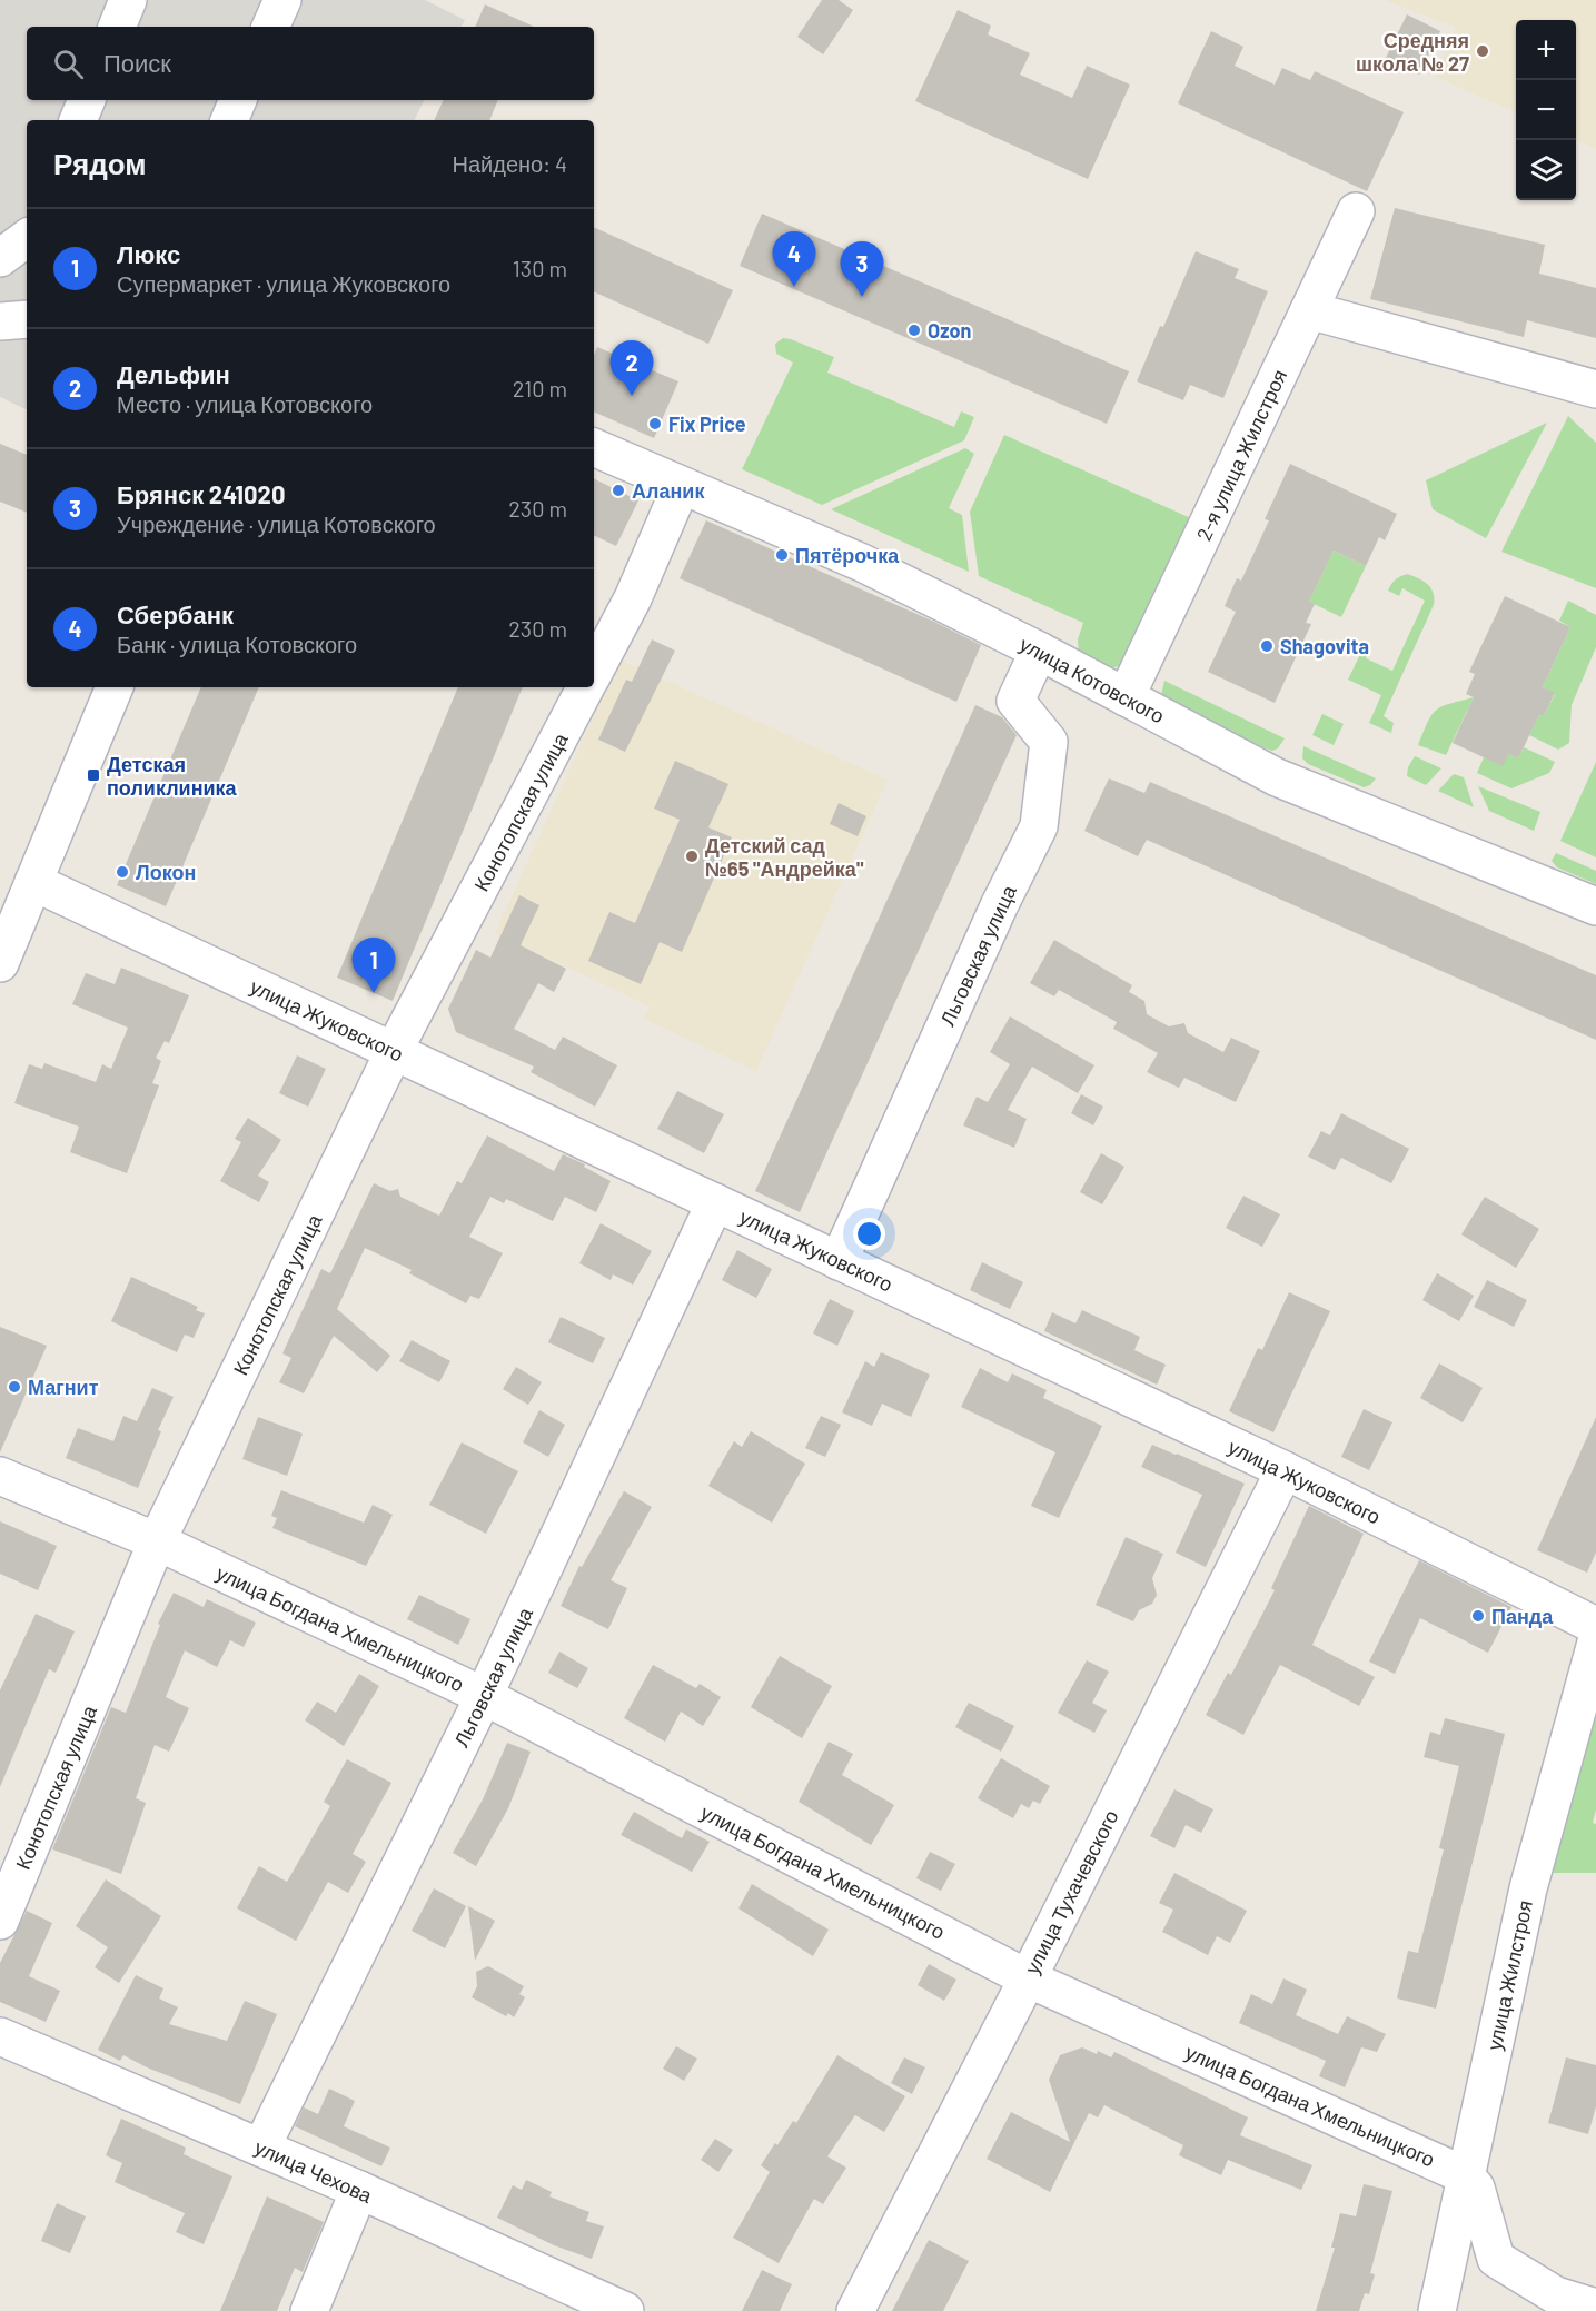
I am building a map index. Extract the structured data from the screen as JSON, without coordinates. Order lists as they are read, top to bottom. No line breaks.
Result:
{"streets":{"street":["2-я улица Жилстроя","улица Котовского","Конотопская улица","Льговская улица","улица Жуковского","улица Богдана Хмельницкого","улица Тухачевского","улица Жилстроя","улица Чехова"]},"crossings":[["2-я улица Жилстроя","улица Котовского"],["улица Котовского","Льговская улица"],["Конотопская улица","улица Жуковского"],["Конотопская улица","улица Богдана Хмельницкого"],["Льговская улица","улица Жуковского"],["Льговская улица","улица Богдана Хмельницкого"],["Льговская улица","улица Чехова"],["улица Жуковского","улица Тухачевского"],["улица Богдана Хмельницкого","улица Тухачевского"],["улица Богдана Хмельницкого","улица Жилстроя"]],"places":{"other":["Средняя школа № 27","Ozon","Fix Price","Аланик","Пятёрочка","Shagovita","Детский сад №65 \"Андрейка\"","Локон","Магнит","Панда"],"transit":["Детская поликлиника"]},"page":{"map_buttons":["+","−"],"search":"Поиск","heading":["Рядом","Найдено: 4"],"list":[{"mark":"1","name":"Люкс","note":"Супермаркет · улица Жуковского","value":"130 m"},{"mark":"2","name":"Дельфин","note":"Место · улица Котовского","value":"210 m"},{"mark":"3","name":"Брянск 241020","note":"Учреждение · улица Котовского","value":"230 m"},{"mark":"4","name":"Сбербанк","note":"Банк · улица Котовского","value":"230 m"}],"pins":["4","3","2","1"]}}
